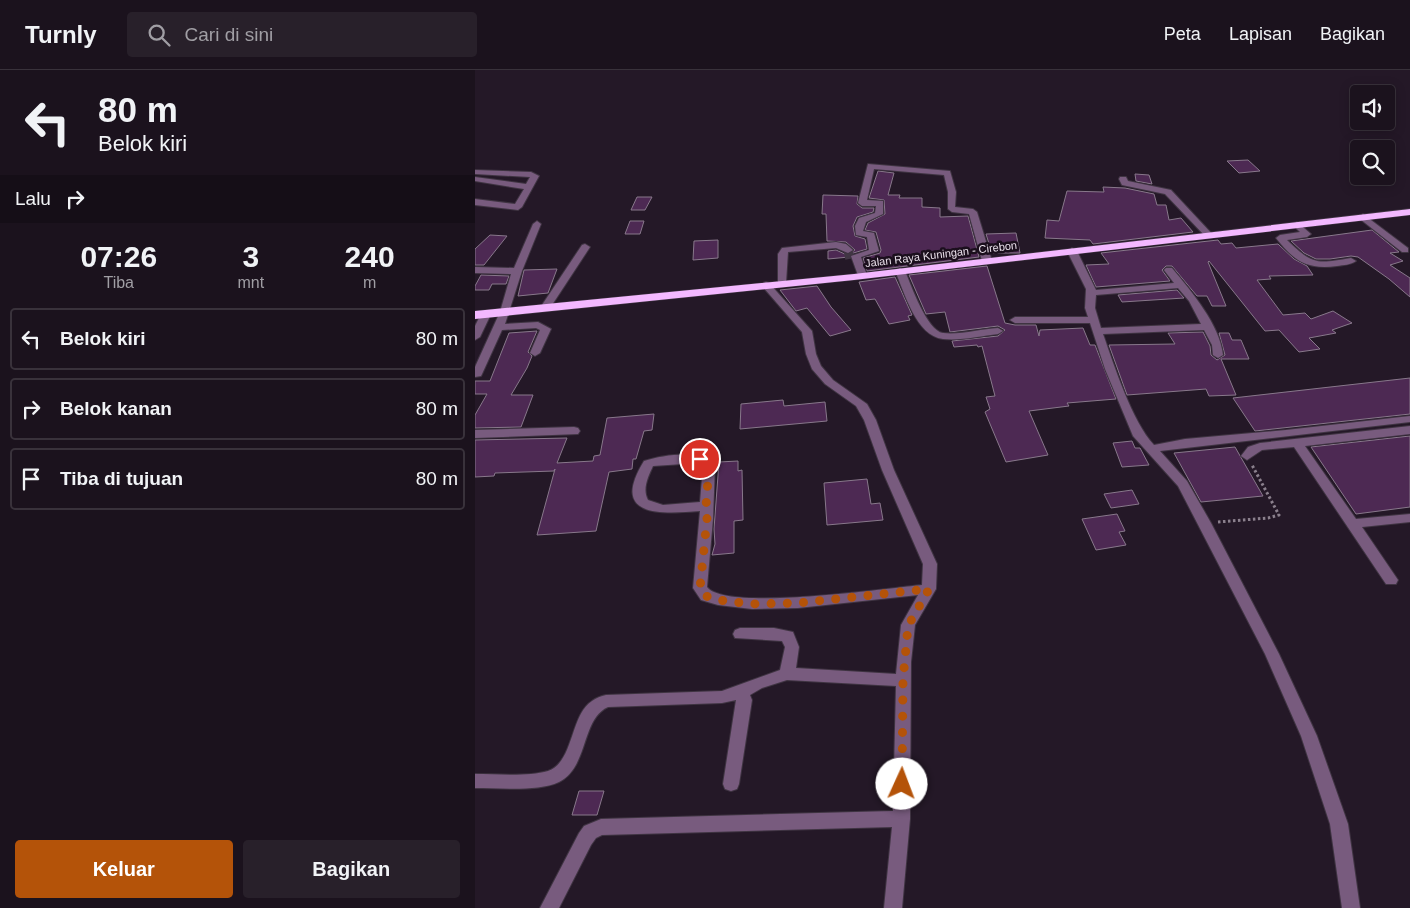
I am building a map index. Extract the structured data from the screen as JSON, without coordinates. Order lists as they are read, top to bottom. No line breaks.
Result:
{"streets":{"highway":["Jalan Raya Kuningan - Cirebon"]},"page":{"header":"Turnly","search":"Cari di sini","nav":["Peta","Lapisan","Bagikan"],"turn":["80 m","Belok kiri"],"then":"Lalu","eta":["07:26","Tiba","3","mnt","240","m"],"list":[{"name":"Belok kiri","value":"80 m"},{"name":"Belok kanan","value":"80 m"},{"name":"Tiba di tujuan","value":"80 m"}],"buttons":["Keluar","Bagikan"]}}
